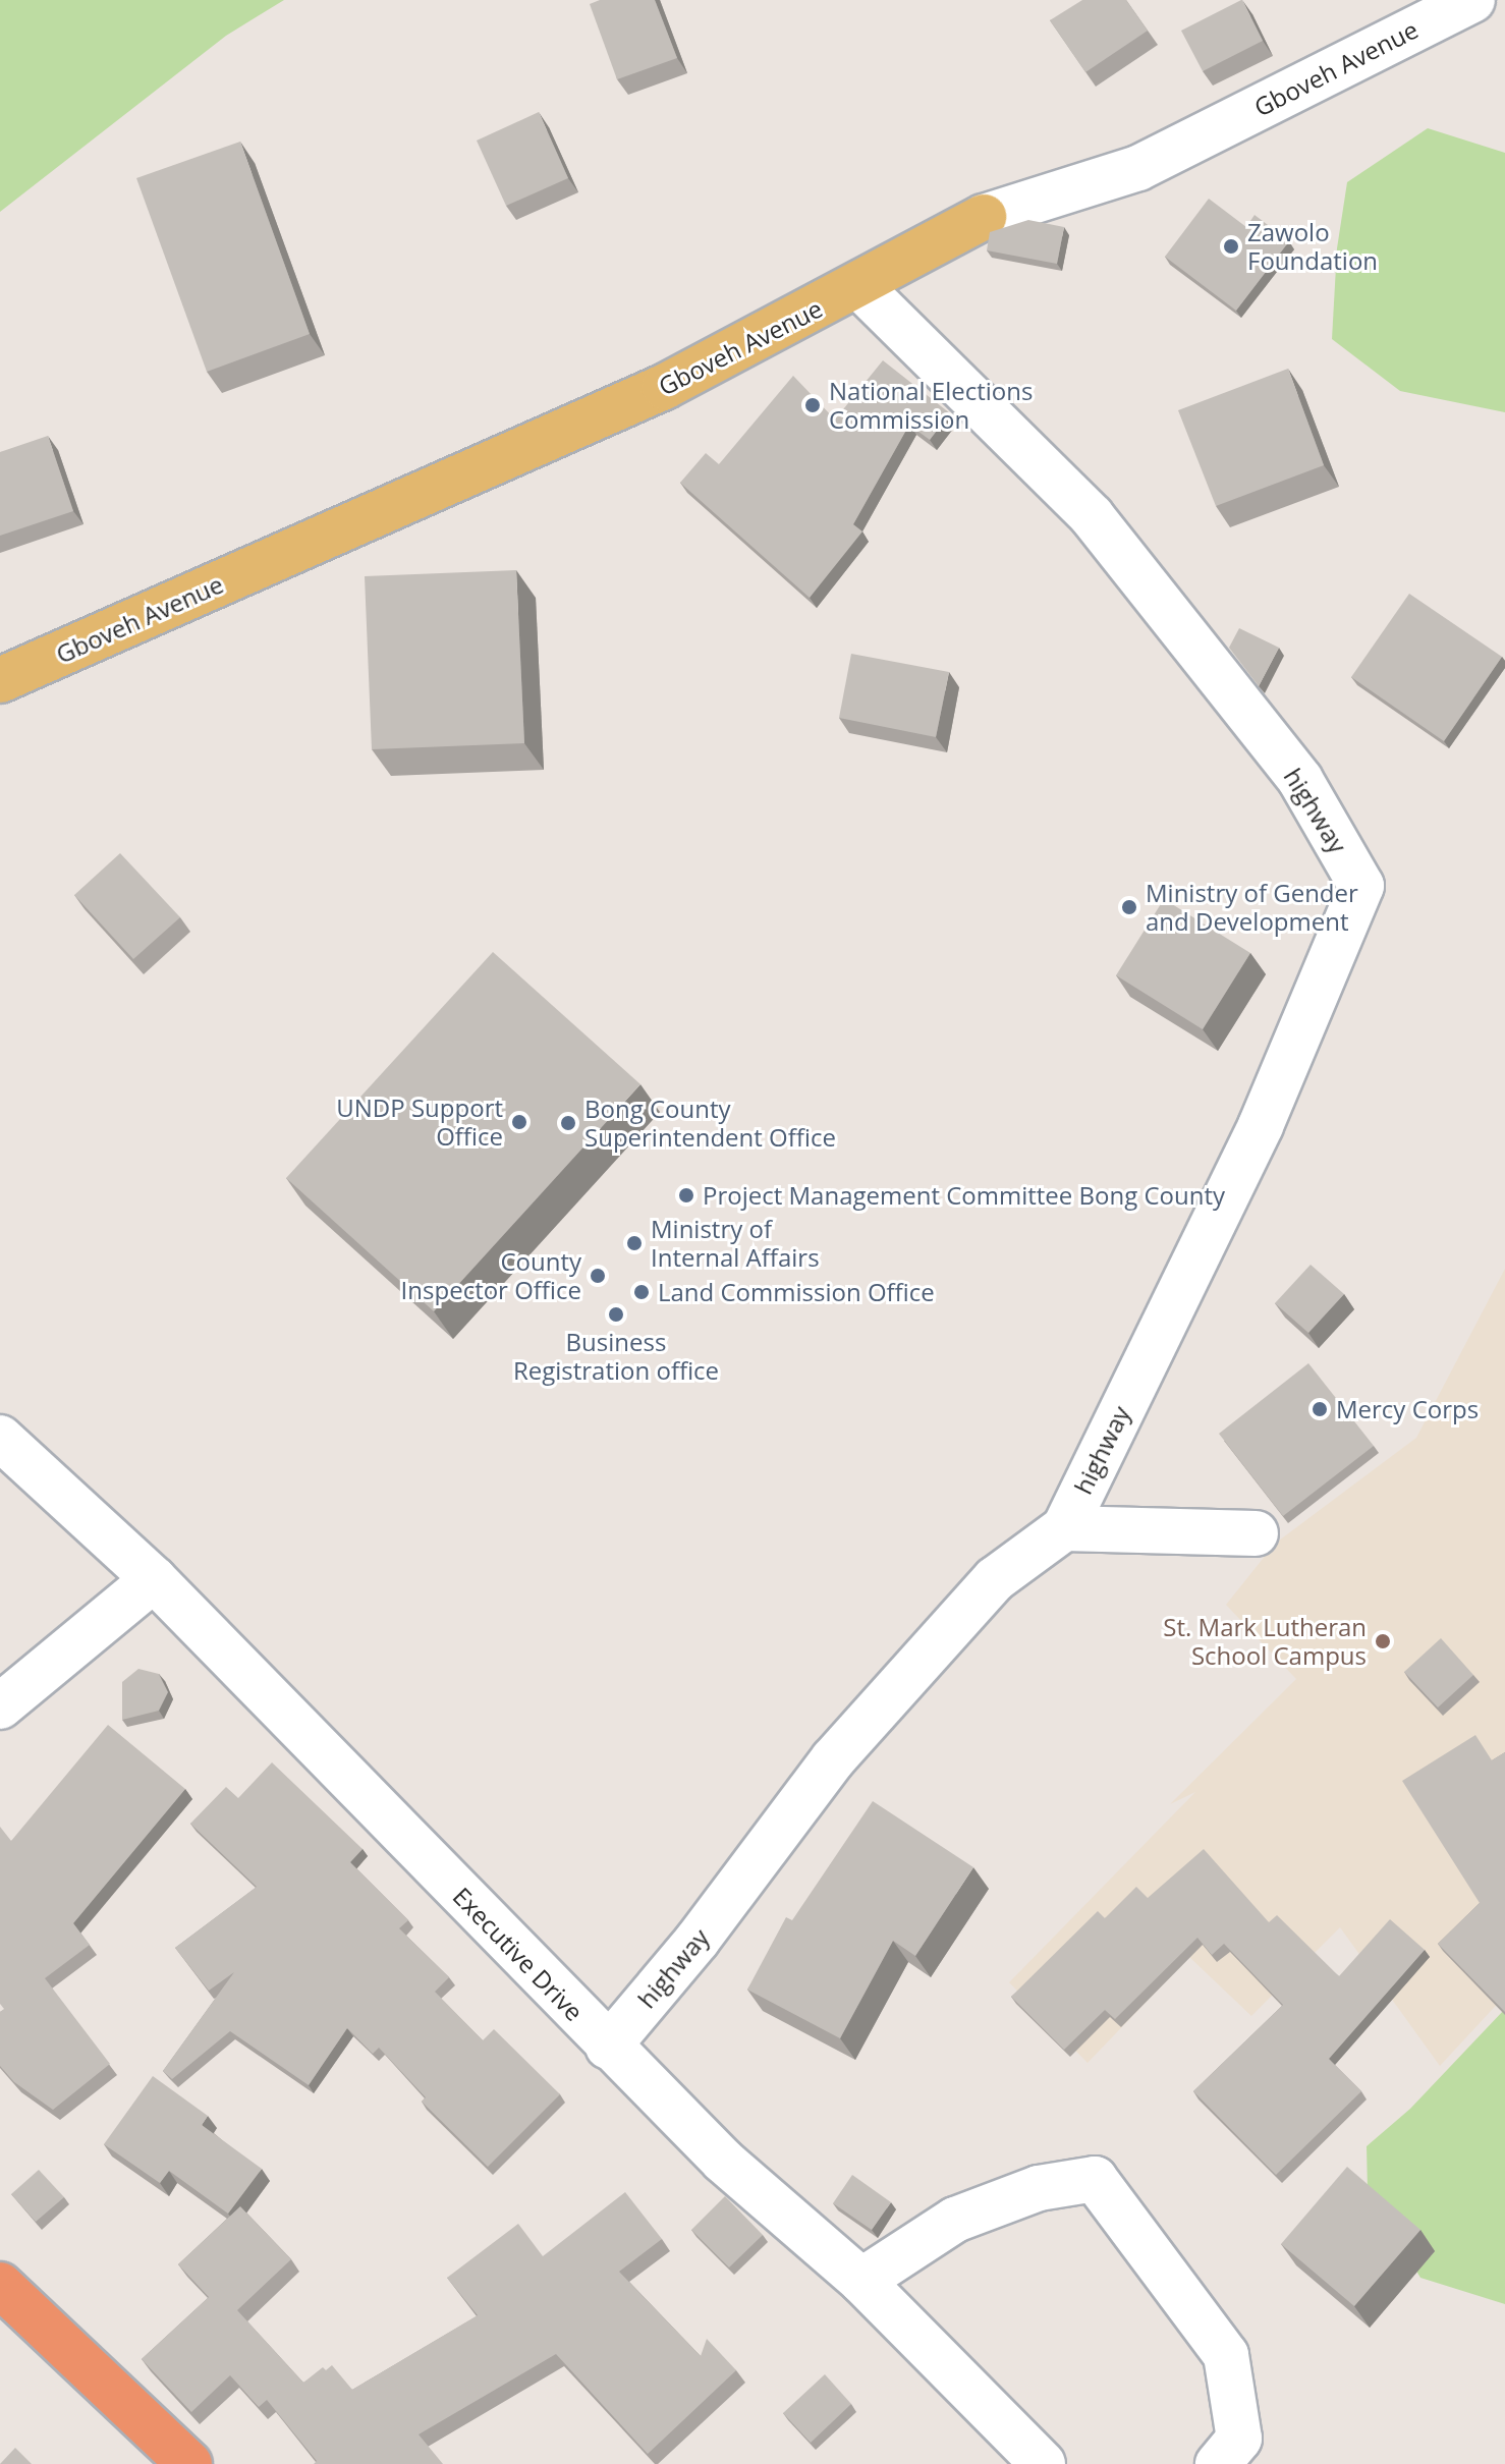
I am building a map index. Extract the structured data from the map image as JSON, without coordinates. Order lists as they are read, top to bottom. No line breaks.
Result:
{"streets":{"main road":["Gboveh Avenue"],"street":["highway","Executive Drive"]},"crossings":[["Gboveh Avenue","highway"],["highway","Executive Drive"]],"places":["Zawolo Foundation","National Elections Commission","Ministry of Gender and Development","UNDP Support Office","Bong County Superintendent Office","Project Management Committee Bong County","Ministry of Internal Affairs","County Inspector Office","Land Commission Office","Business Registration office","Mercy Corps","St. Mark Lutheran School Campus"]}
